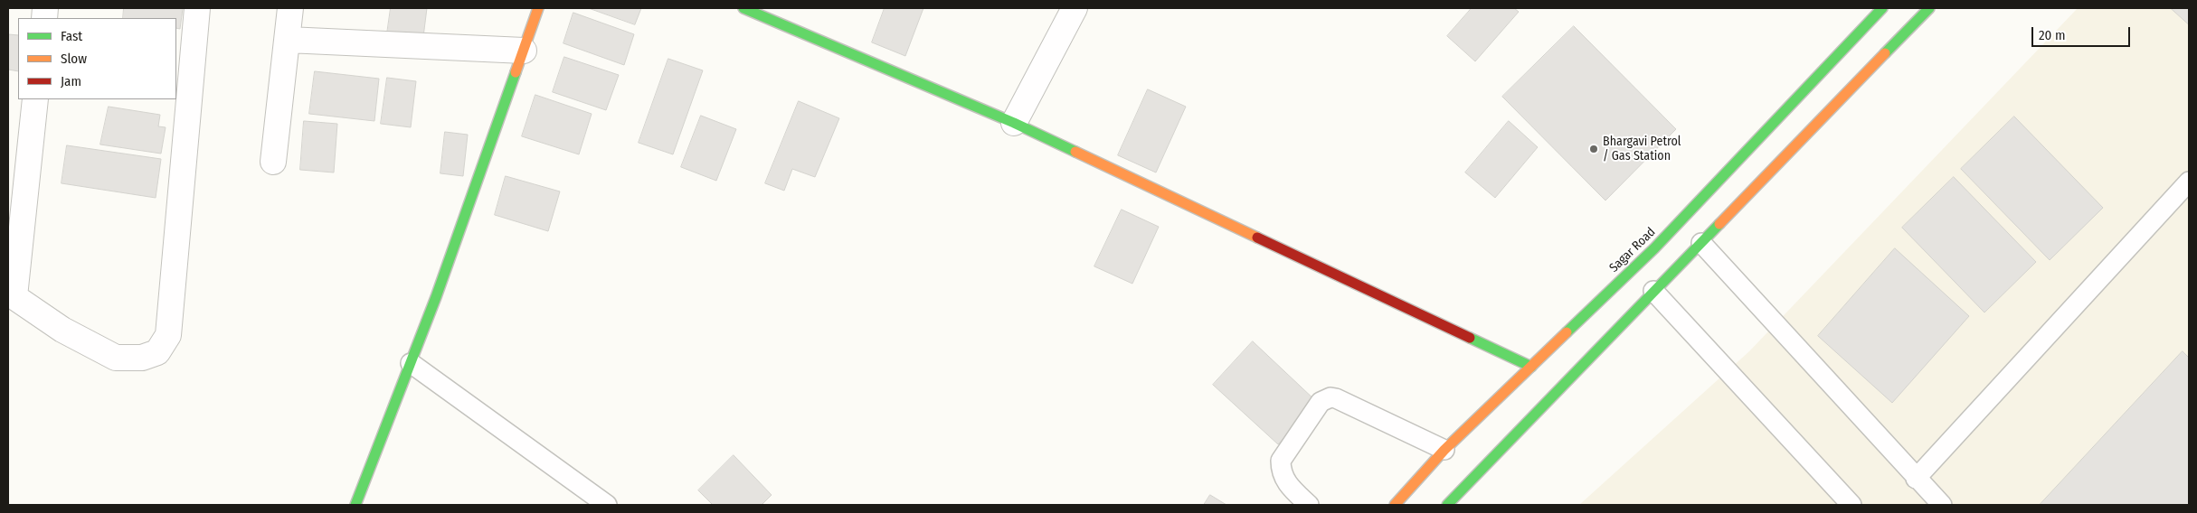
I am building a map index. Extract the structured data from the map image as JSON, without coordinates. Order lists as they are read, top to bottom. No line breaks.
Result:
{"streets":{"main road":["Sagar Road"]},"places":["Bhargavi Petrol / Gas Station"],"legend":["Fast","Slow","Jam"],"scale_bar":"20 m"}
